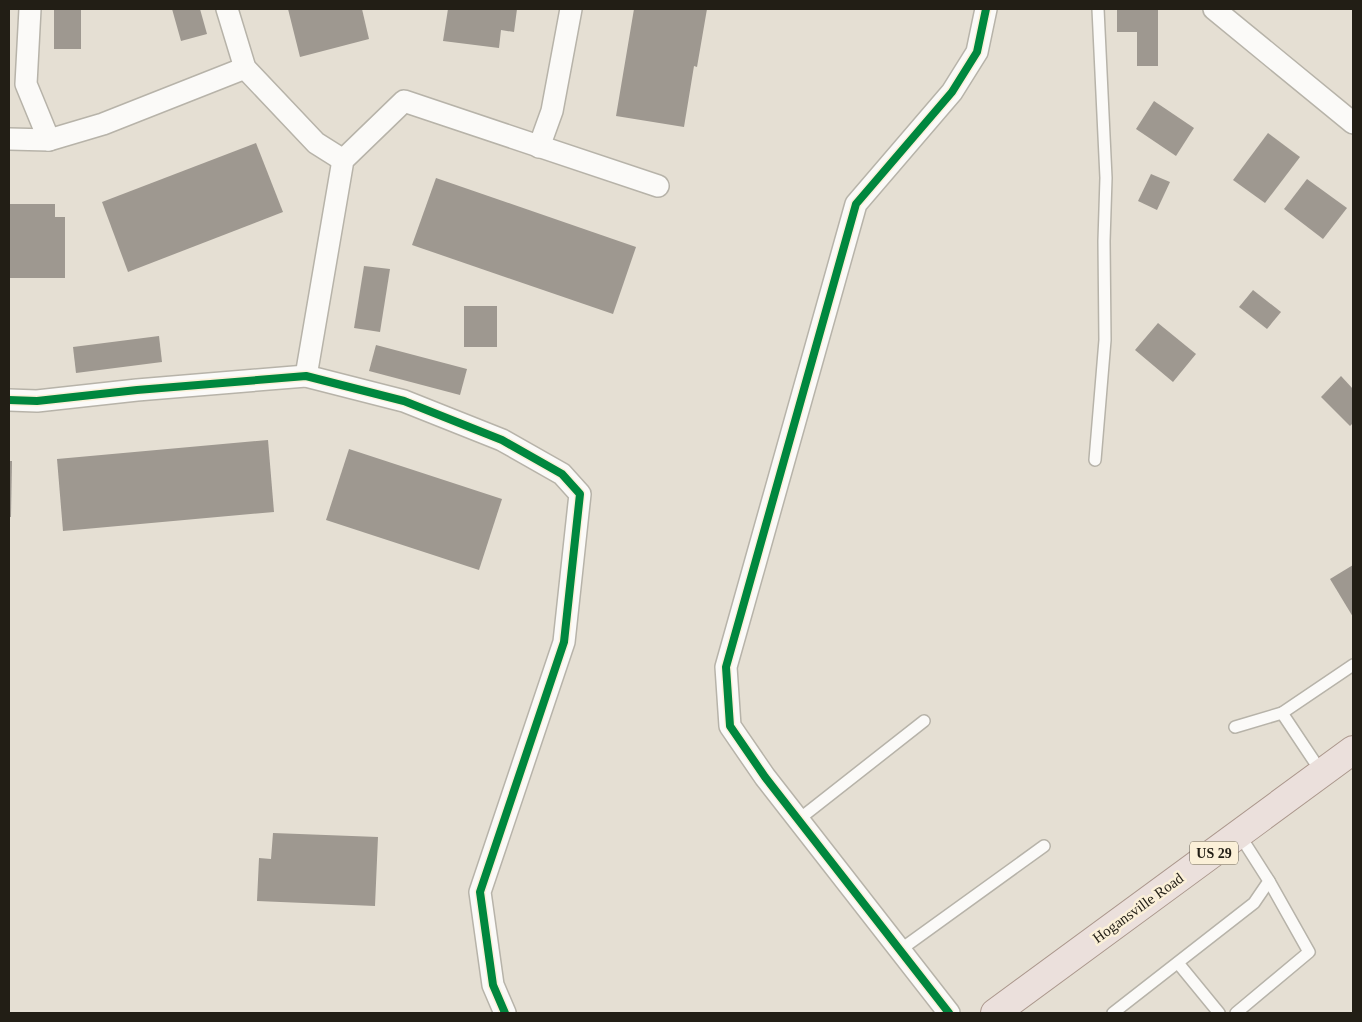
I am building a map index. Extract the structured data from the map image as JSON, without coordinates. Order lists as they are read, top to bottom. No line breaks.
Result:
{"streets":{"main road":["US 29","Hogansville Road"]}}
